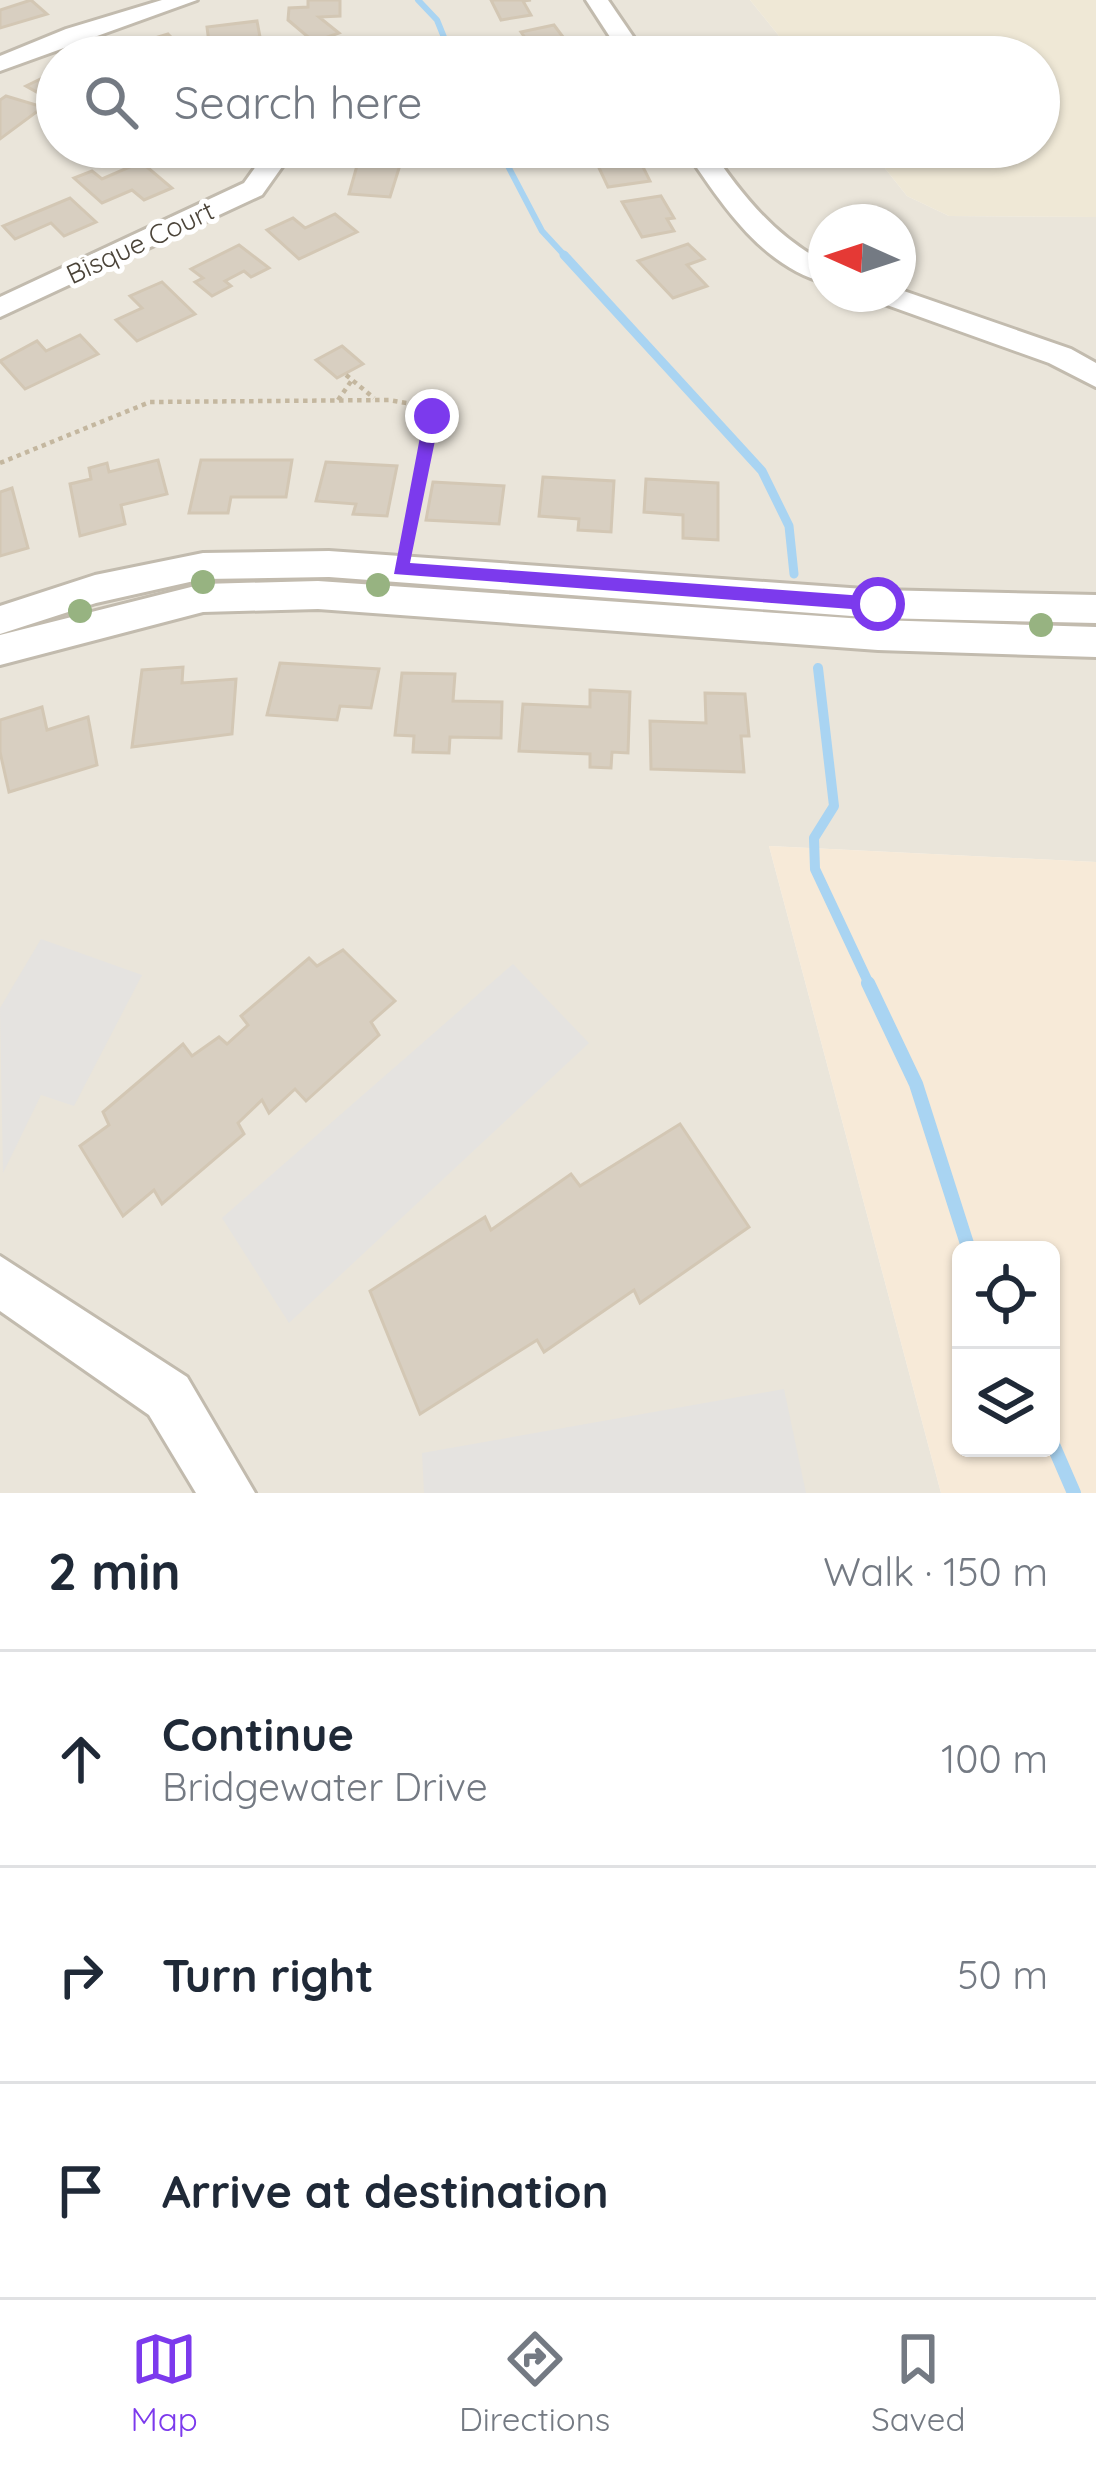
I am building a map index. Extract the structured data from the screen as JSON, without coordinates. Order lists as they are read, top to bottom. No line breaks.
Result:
{"streets":{"street":["Bisque Court"]},"north":"left","page":{"search":"Search here","heading":["2 min","Walk · 150 m"],"list":[["Continue","Bridgewater Drive","100 m"],["Turn right","50 m"],"Arrive at destination"],"nav":["Map","Directions","Saved"]}}
